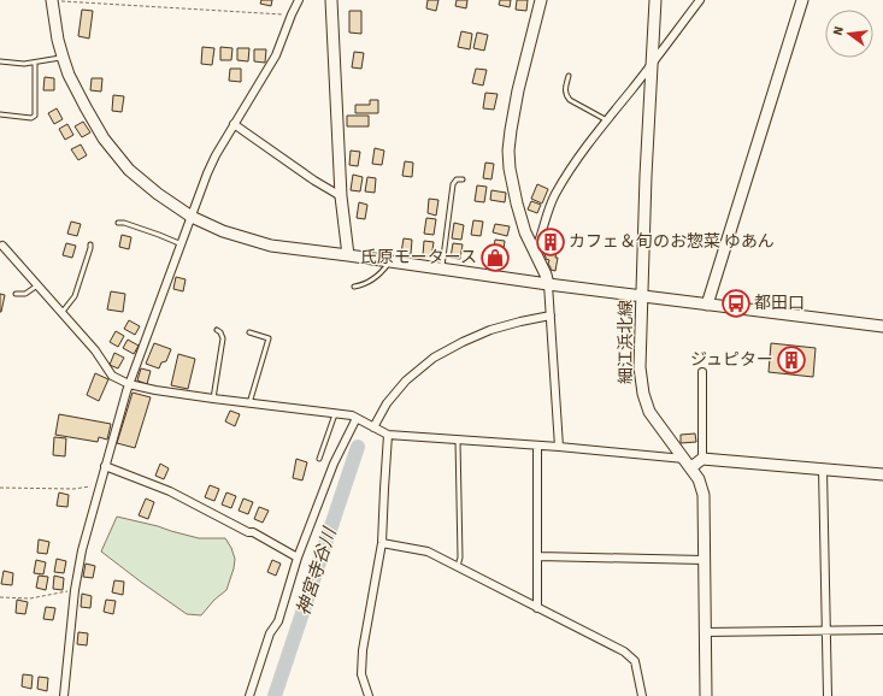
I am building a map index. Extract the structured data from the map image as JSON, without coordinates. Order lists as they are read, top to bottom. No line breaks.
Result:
{"streets":{"street":["細江浜北線"]},"water":["神宮寺谷川"],"places":{"building":["カフェ＆旬のお惣菜 ゆあん","ジュピター"],"shop":["氏原モータース"],"bus stop":["都田口"]},"north":"left"}
